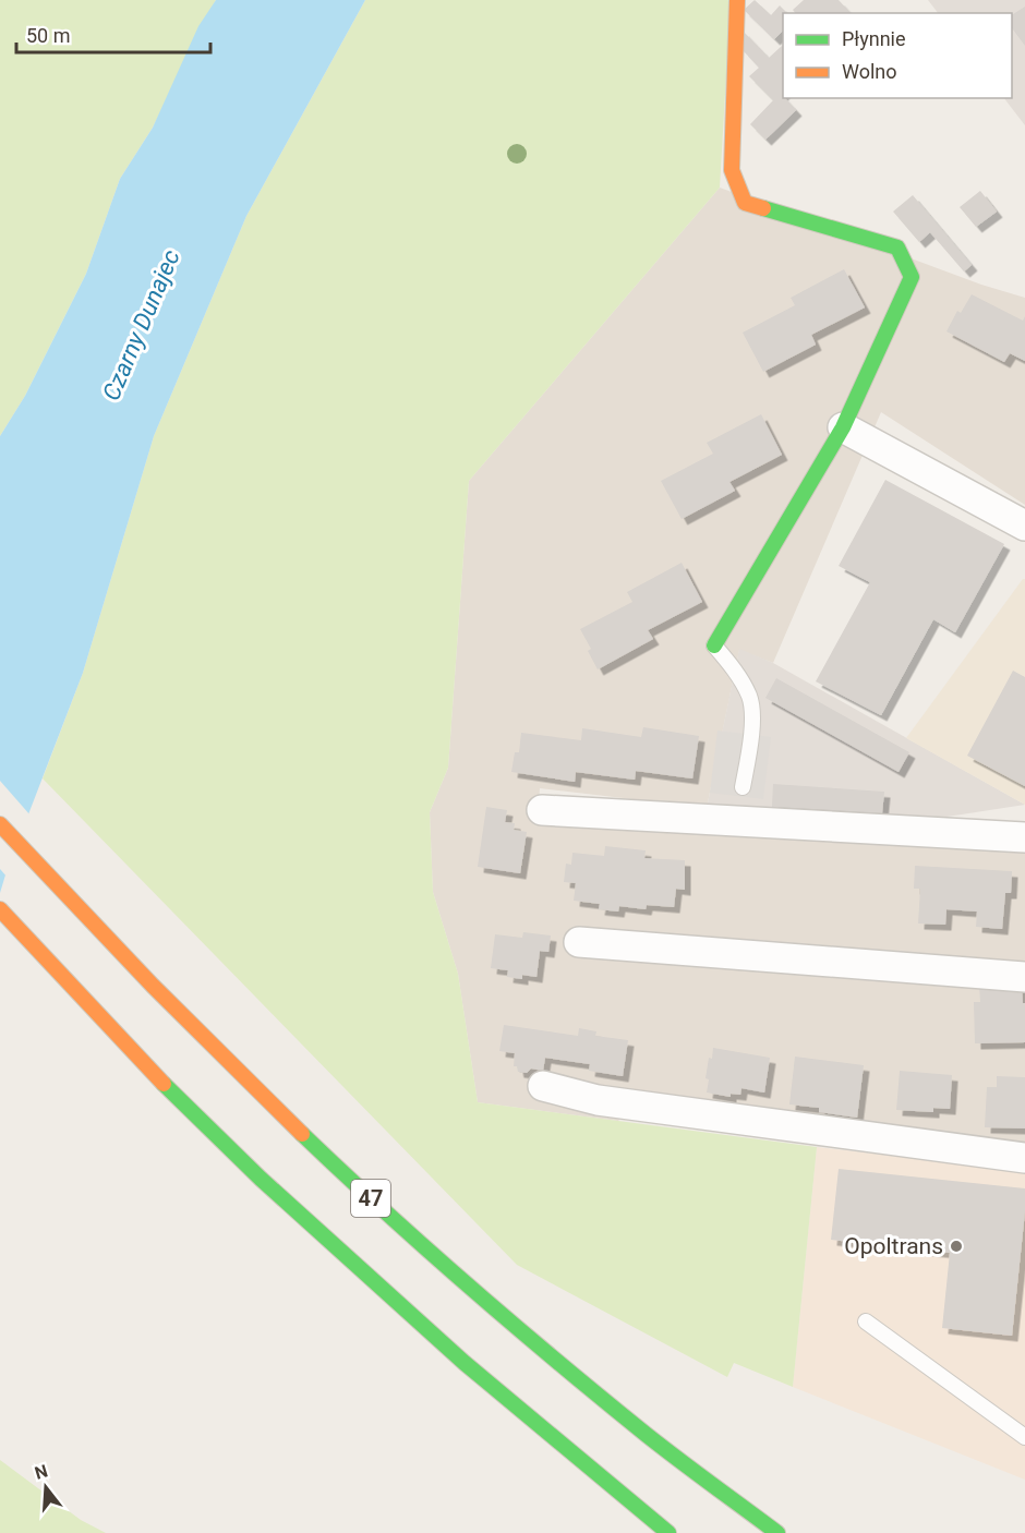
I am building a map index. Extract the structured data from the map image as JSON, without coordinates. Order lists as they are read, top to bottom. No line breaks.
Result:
{"streets":{"main road":["47"]},"water":["Czarny Dunajec"],"places":["Opoltrans"],"legend":["Płynnie","Wolno"],"scale_bar":"50 m","north":"top"}
